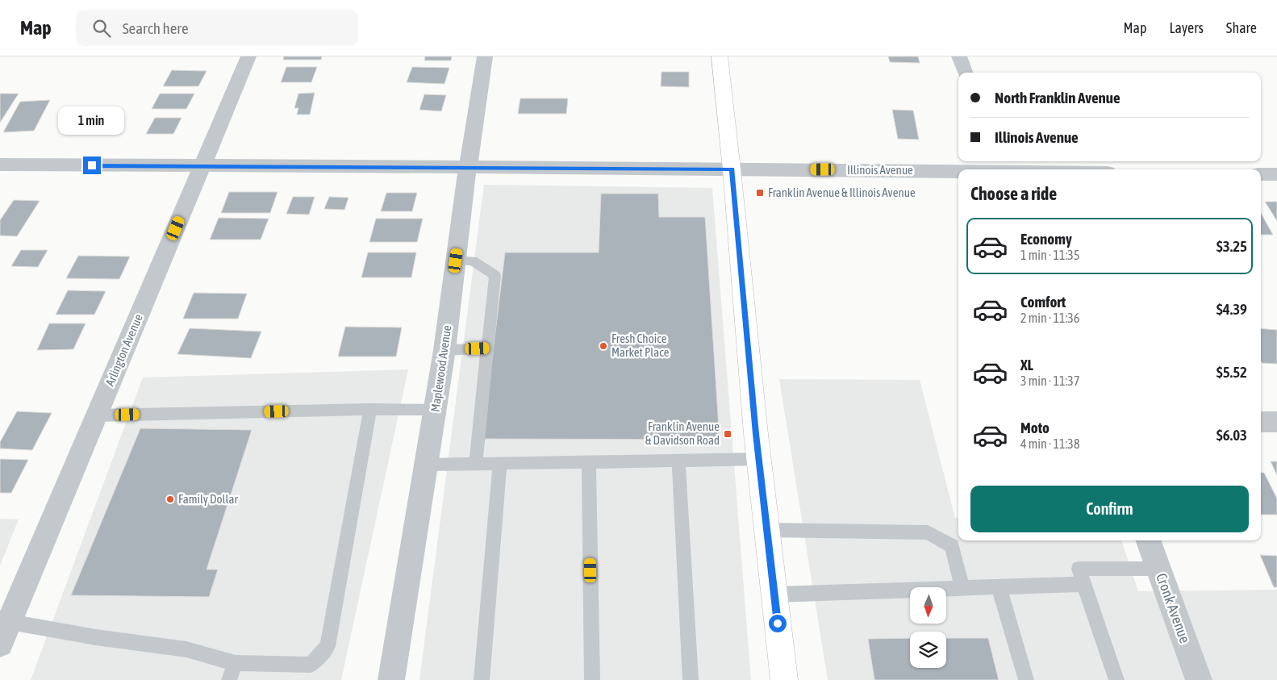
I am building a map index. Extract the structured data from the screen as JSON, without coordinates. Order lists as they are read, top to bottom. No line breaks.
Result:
{"streets":{"street":["Illinois Avenue","Arlington Avenue","Maplewood Avenue","Cronk Avenue"]},"crossings":[["Illinois Avenue","Arlington Avenue"],["Illinois Avenue","Maplewood Avenue"]],"places":{"transit":["Franklin Avenue & Illinois Avenue","Franklin Avenue & Davidson Road"],"other":["Fresh Choice Market Place","Family Dollar"]},"north":"bottom","page":{"header":"Map","search":"Search here","nav":["Map","Layers","Share"],"banner":["North Franklin Avenue","Illinois Avenue"],"bubble":"1 min","heading":"Choose a ride","list":[{"name":"Economy","note":"1 min · 11:35","value":"$3.25"},{"name":"Comfort","note":"2 min · 11:36","value":"$4.39"},{"name":"XL","note":"3 min · 11:37","value":"$5.52"},{"name":"Moto","note":"4 min · 11:38","value":"$6.03"}],"buttons":"Confirm"}}
